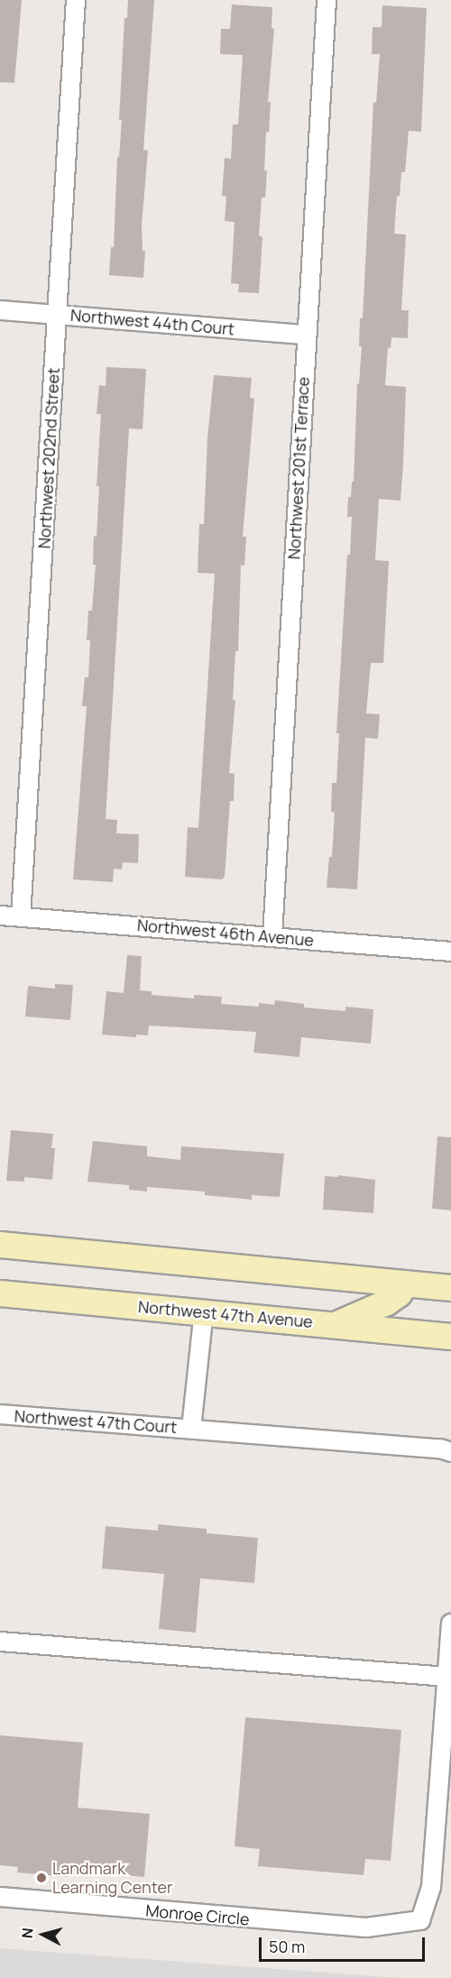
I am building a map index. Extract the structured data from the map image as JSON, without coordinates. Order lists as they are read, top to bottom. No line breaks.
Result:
{"streets":{"main road":["Northwest 47th Avenue"],"street":["Northwest 44th Court","Northwest 202nd Street","Northwest 201st Terrace","Northwest 46th Avenue","Northwest 47th Court","Monroe Circle"]},"crossings":[["Northwest 44th Court","Northwest 202nd Street"],["Northwest 44th Court","Northwest 201st Terrace"],["Northwest 202nd Street","Northwest 46th Avenue"],["Northwest 201st Terrace","Northwest 46th Avenue"]],"places":["Landmark Learning Center"],"scale_bar":"50 m","north":"left"}
